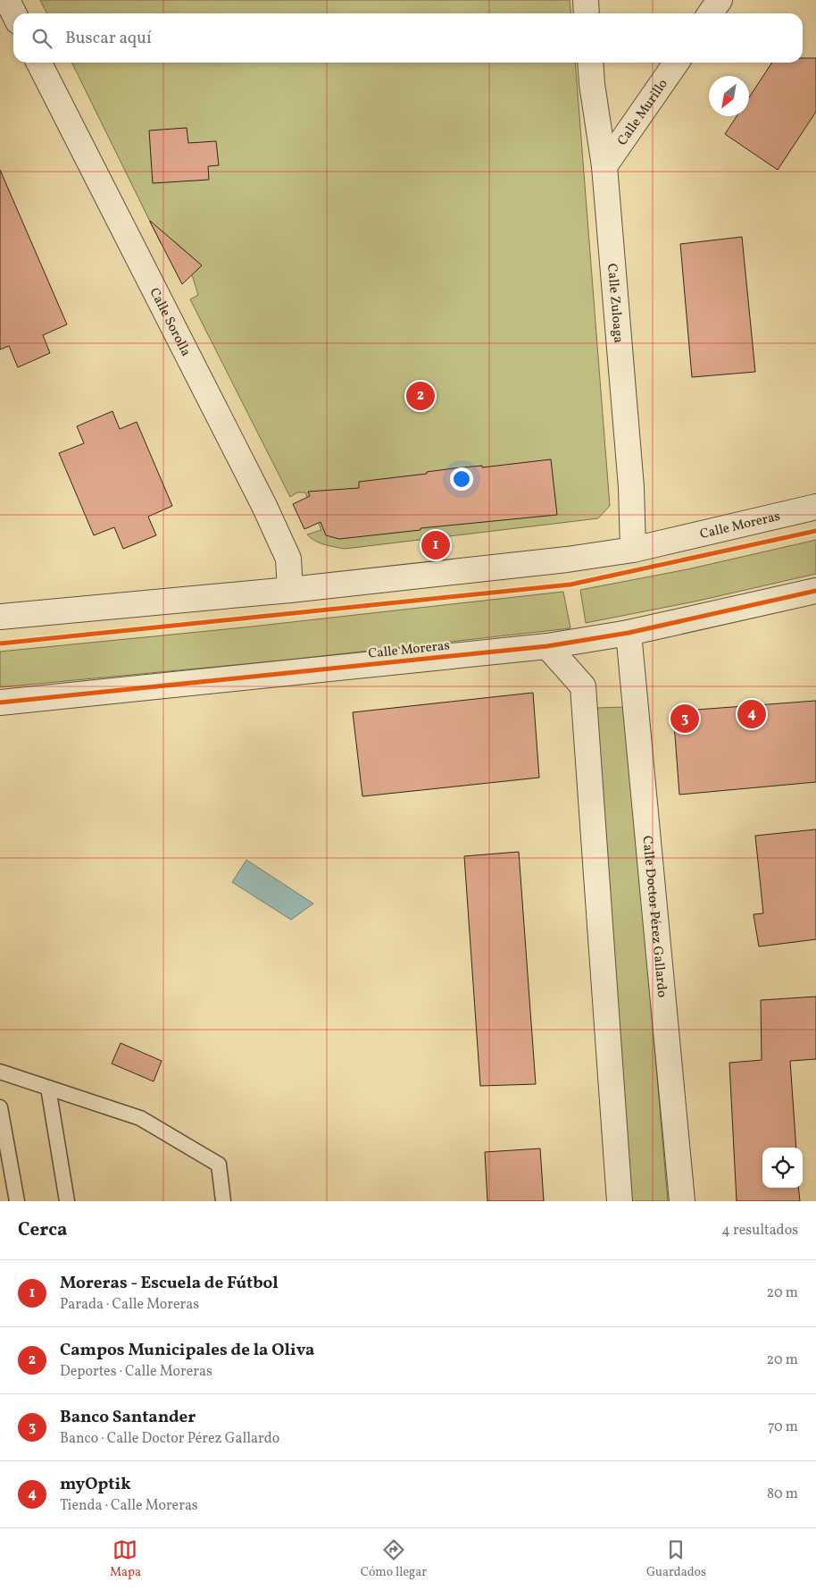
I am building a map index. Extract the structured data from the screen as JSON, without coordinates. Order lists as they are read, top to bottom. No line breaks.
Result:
{"streets":{"street":["Calle Murillo","Calle Zuloaga","Calle Sorolla","Calle Moreras","Calle Doctor Pérez Gallardo"]},"crossings":[["Calle Murillo","Calle Zuloaga"],["Calle Zuloaga","Calle Moreras"],["Calle Sorolla","Calle Moreras"],["Calle Moreras","Calle Doctor Pérez Gallardo"]],"north":"bottom left","page":{"search":"Buscar aquí","pins":["2","1","4","3"],"heading":["Cerca","4 resultados"],"list":[{"mark":"1","name":"Moreras - Escuela de Fútbol","note":"Parada · Calle Moreras","value":"20 m"},{"mark":"2","name":"Campos Municipales de la Oliva","note":"Deportes · Calle Moreras","value":"20 m"},{"mark":"3","name":"Banco Santander","note":"Banco · Calle Doctor Pérez Gallardo","value":"70 m"},{"mark":"4","name":"myOptik","note":"Tienda · Calle Moreras","value":"80 m"}],"nav":["Mapa","Cómo llegar","Guardados"]}}
